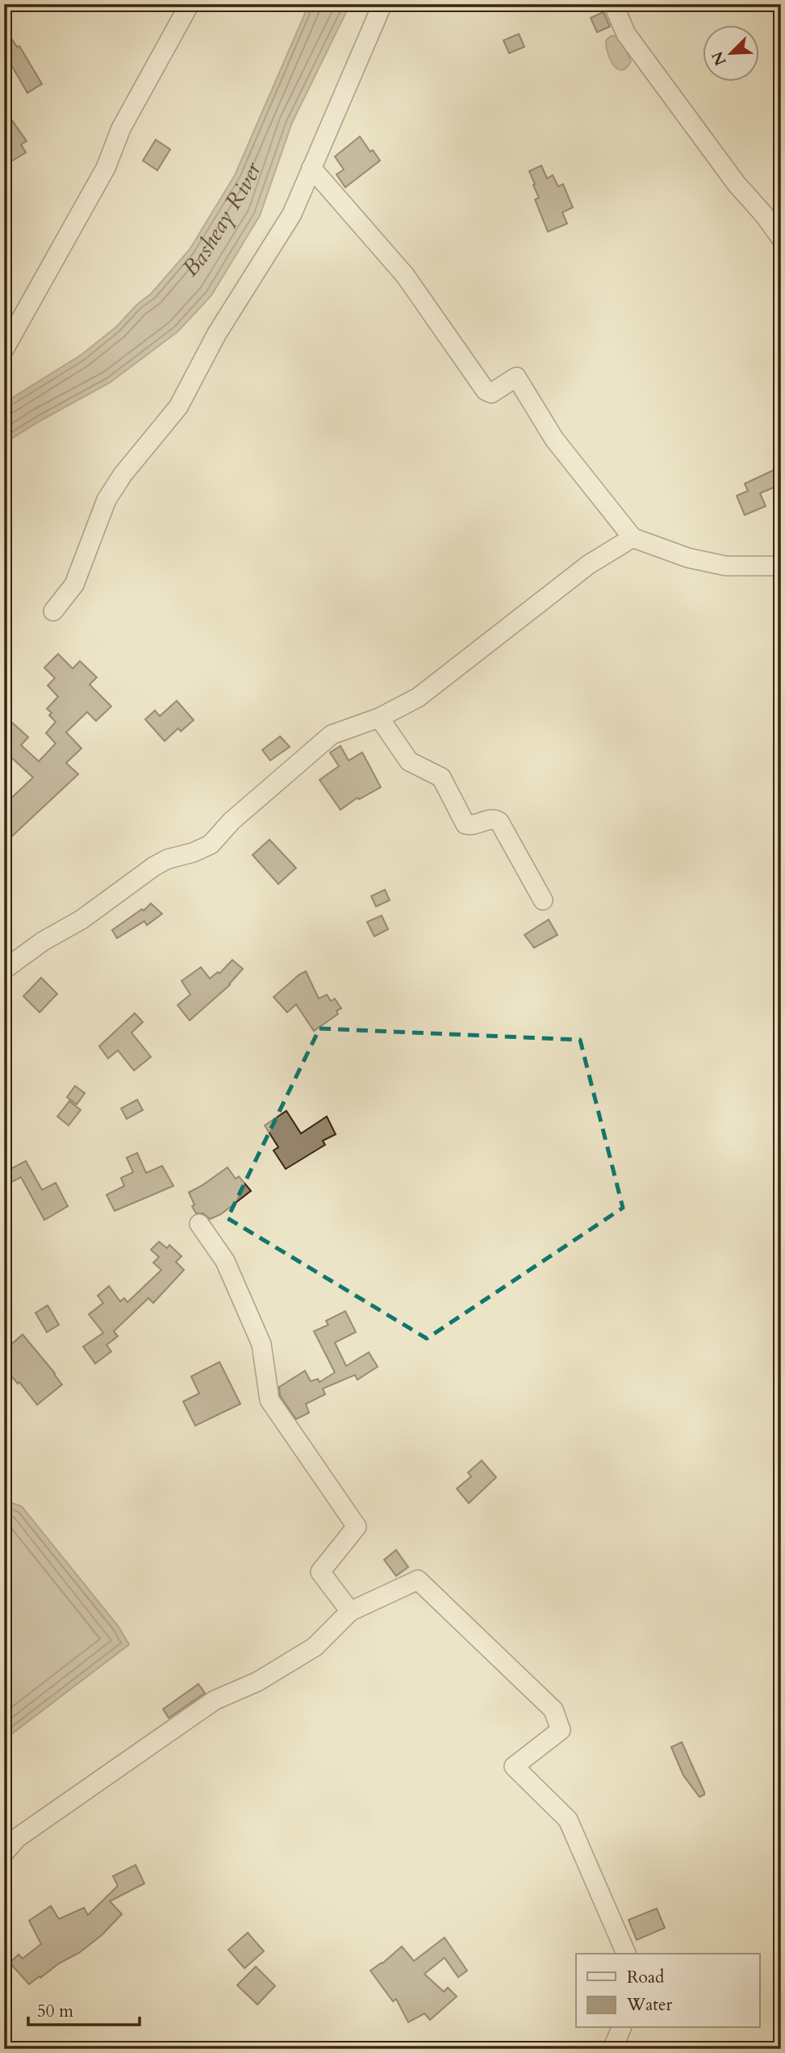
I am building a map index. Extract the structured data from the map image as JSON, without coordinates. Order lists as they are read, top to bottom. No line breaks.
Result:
{"water":["Basheay River"],"legend":["Road","Water"],"scale_bar":"50 m","north":"bottom left"}
